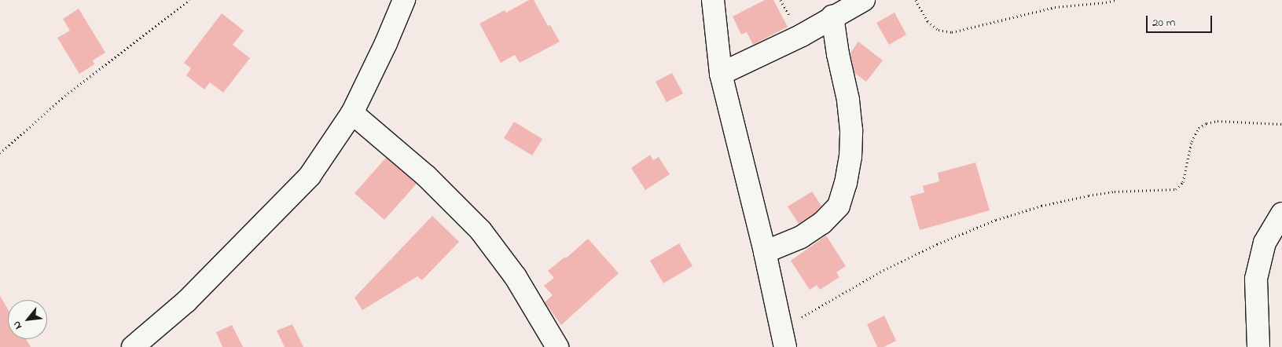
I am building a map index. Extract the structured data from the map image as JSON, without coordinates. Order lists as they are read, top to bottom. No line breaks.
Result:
{"scale_bar":"20 m","north":"bottom left"}
